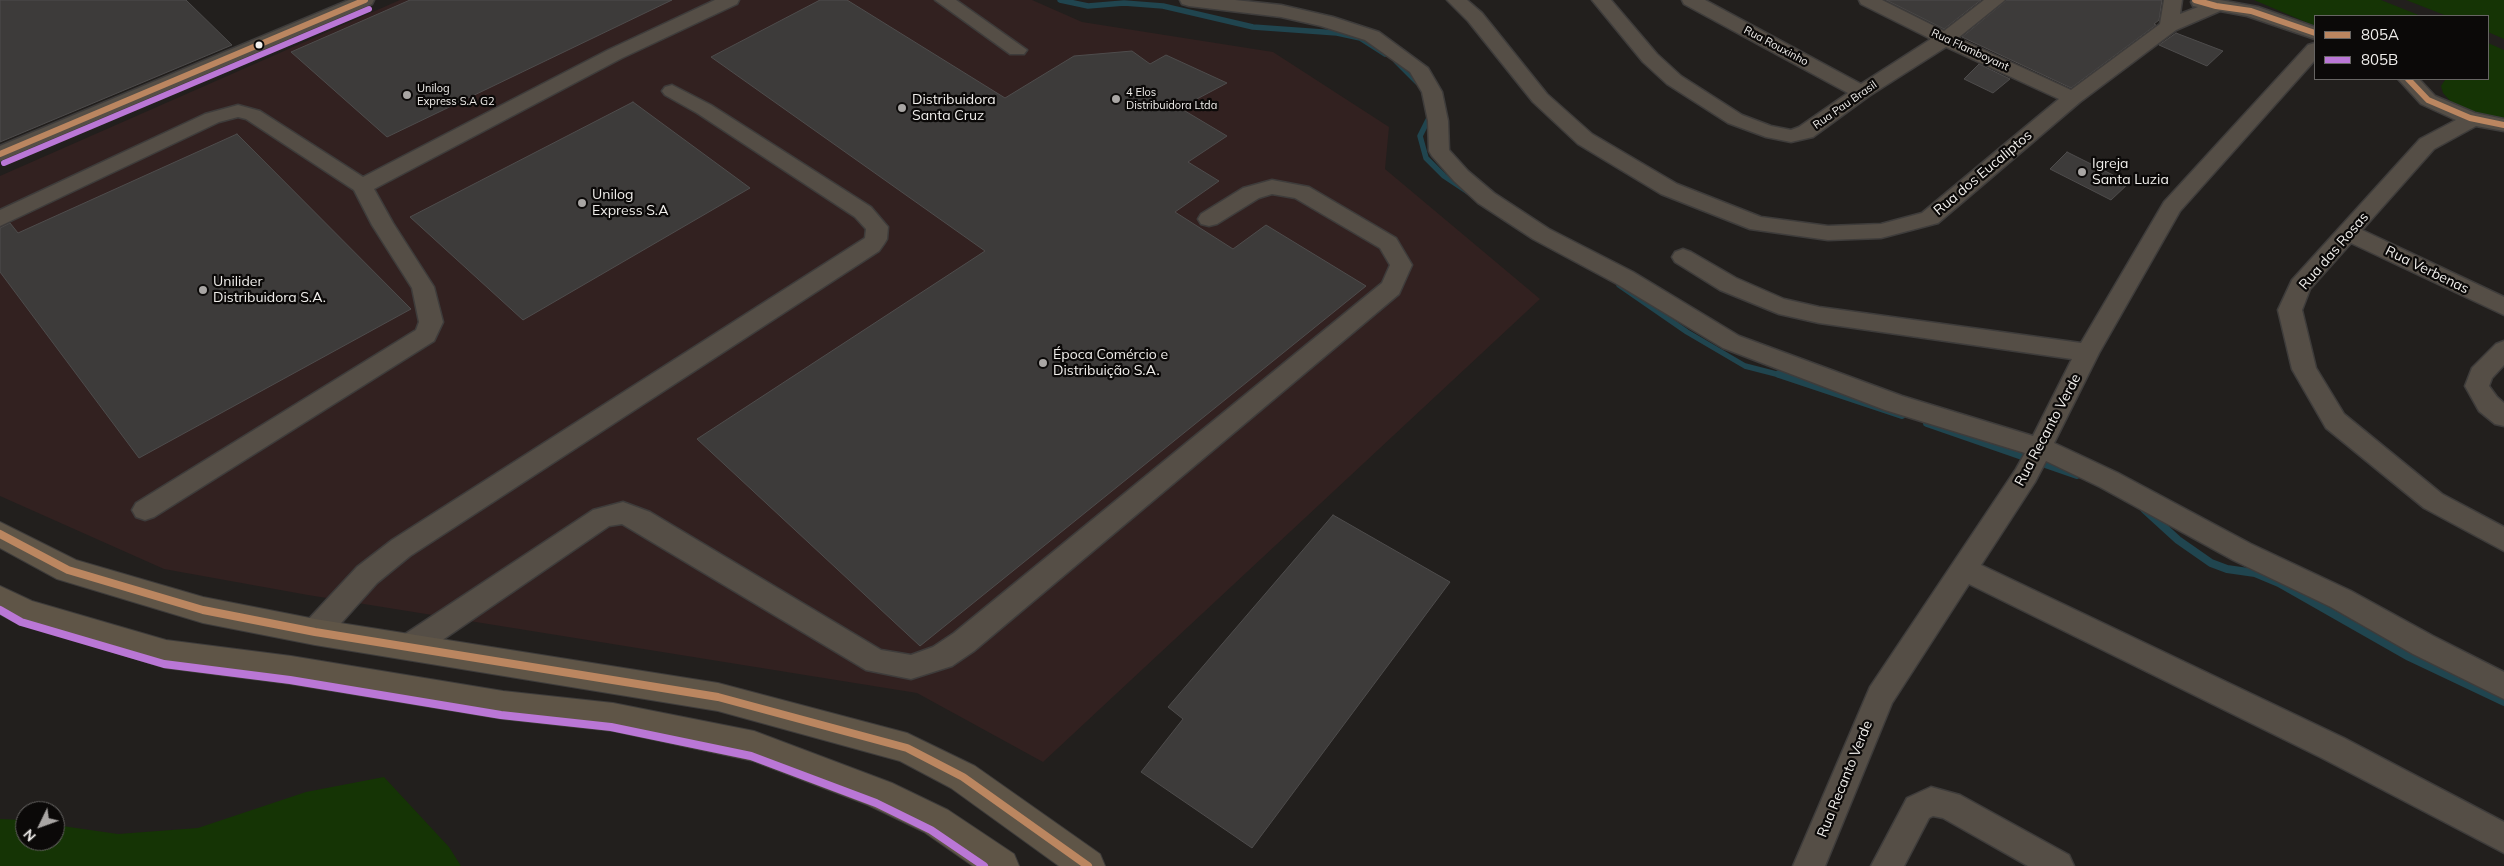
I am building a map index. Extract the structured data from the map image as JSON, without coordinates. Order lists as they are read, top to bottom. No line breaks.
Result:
{"streets":{"street":["Rua Rouxinho","Rua Flamboyant","Rua Pau Brasil","Rua dos Eucaliptos","Rua das Rosas","Rua Verbenas","Rua Recanto Verde"]},"crossings":[["Rua Rouxinho","Rua Pau Brasil"],["Rua Flamboyant","Rua Pau Brasil"],["Rua Flamboyant","Rua dos Eucaliptos"],["Rua das Rosas","Rua Verbenas"]],"places":["Unilog Express S.A G2","4 Elos Distribuidora Ltda","Distribuidora Santa Cruz","Igreja Santa Luzia","Unilog Express S.A","Unilider Distribuidora S.A.","Época Comércio e Distribuição S.A."],"lines":["transit line 805A","transit line 805B"],"legend":["805A","805B"],"north":"bottom left"}
